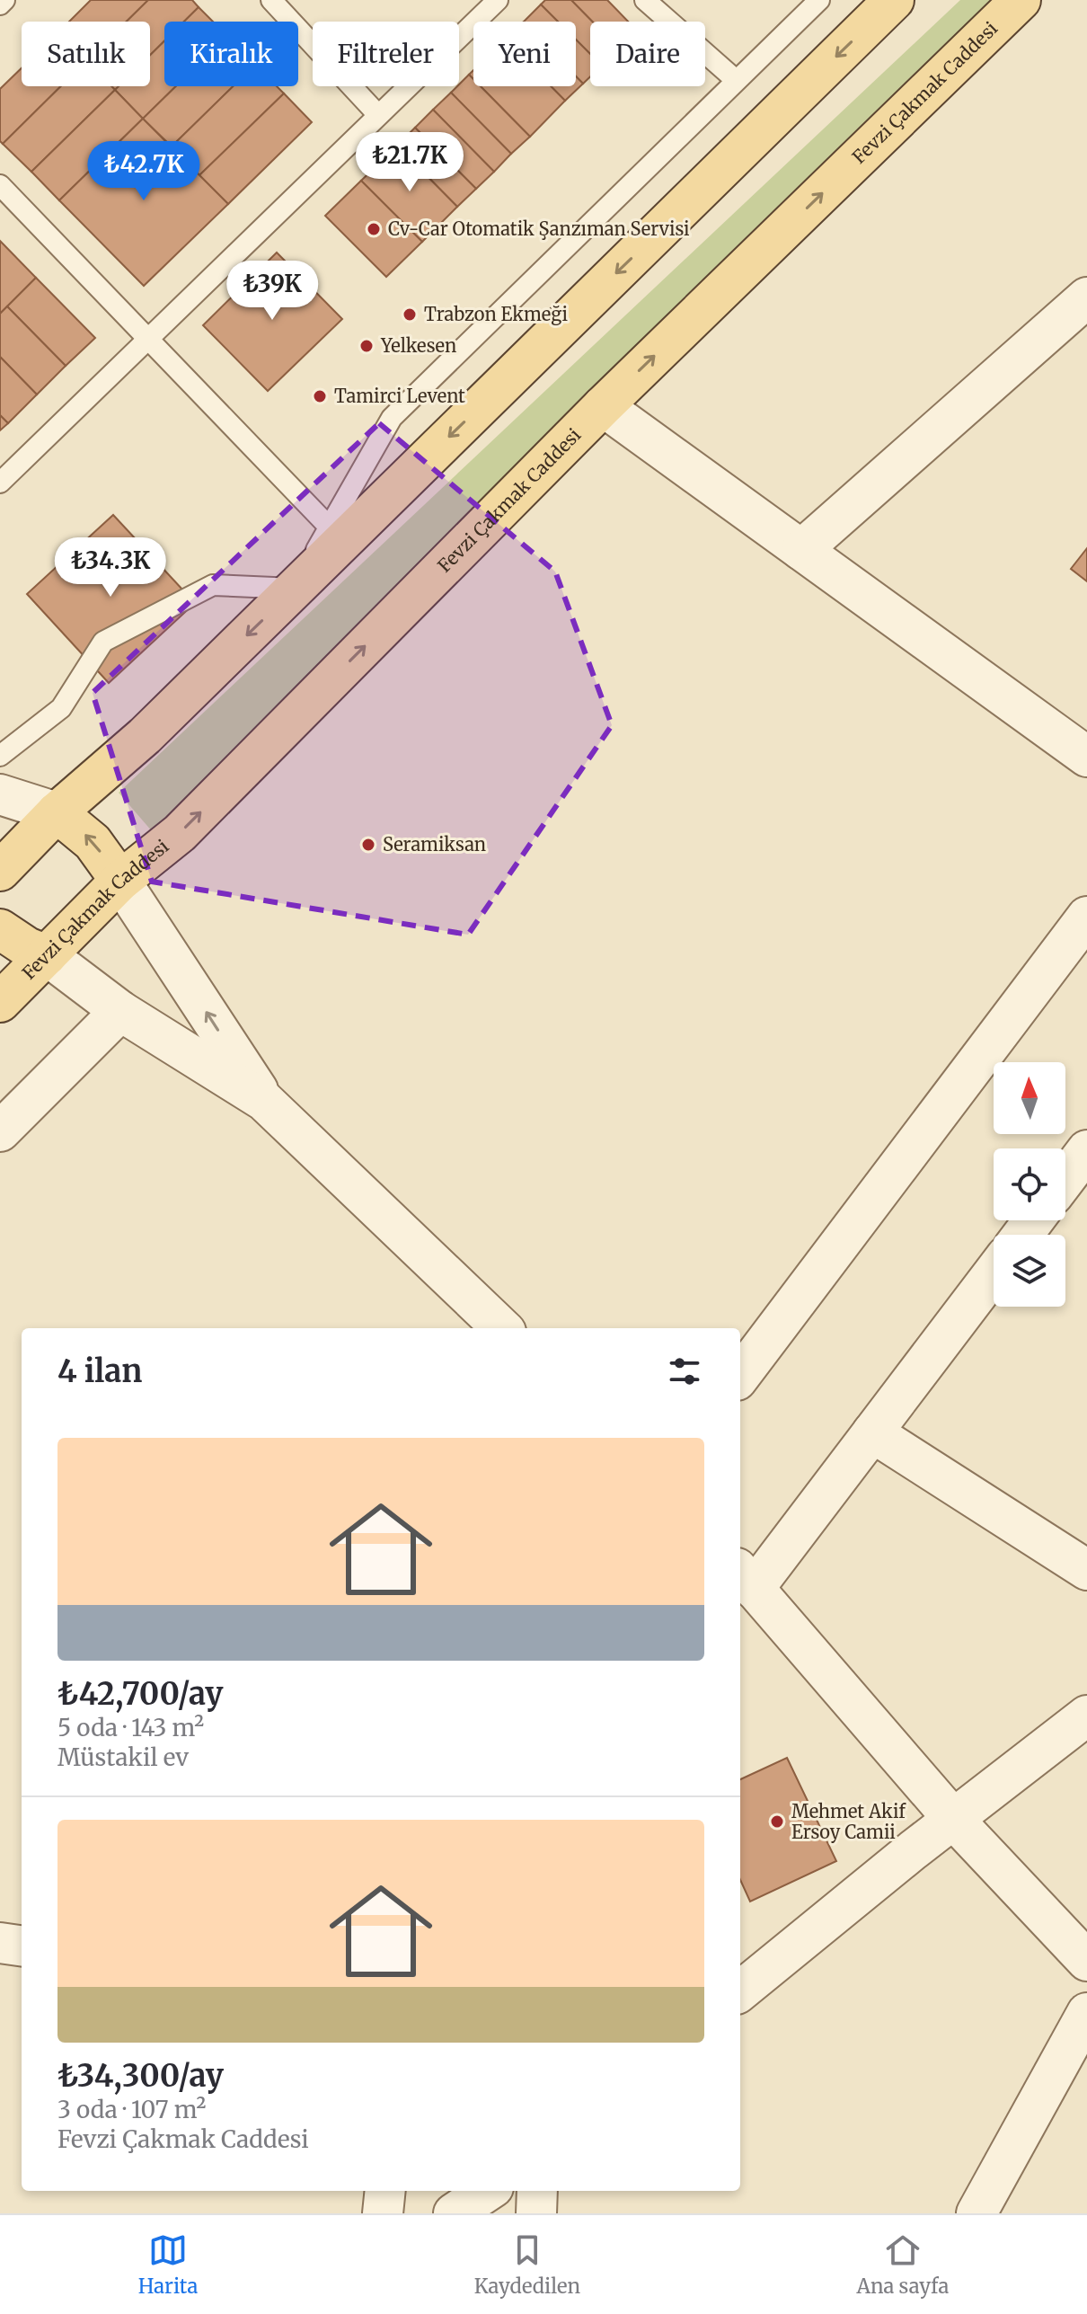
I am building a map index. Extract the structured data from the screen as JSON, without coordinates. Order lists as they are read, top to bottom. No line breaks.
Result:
{"streets":{"main road":["Fevzi Çakmak Caddesi"]},"places":["Cv-Car Otomatik Şanzıman Servisi","Trabzon Ekmeği","Yelkesen","Tamirci Levent","Seramiksan","Mehmet Akif Ersoy Camii"],"north":"top","page":{"chip":["Satılık","Kiralık","Filtreler","Yeni","Daire"],"price":["₺21.7K","₺42.7K","₺39K","₺34.3K"],"heading":"4 ilan","list":[{"name":"₺42,700/ay","note":"5 oda · 143 m² · Müstakil ev"},{"name":"₺34,300/ay","note":"3 oda · 107 m² · Fevzi Çakmak Caddesi"}],"tabs":["Harita","Kaydedilen","Ana sayfa"]}}
